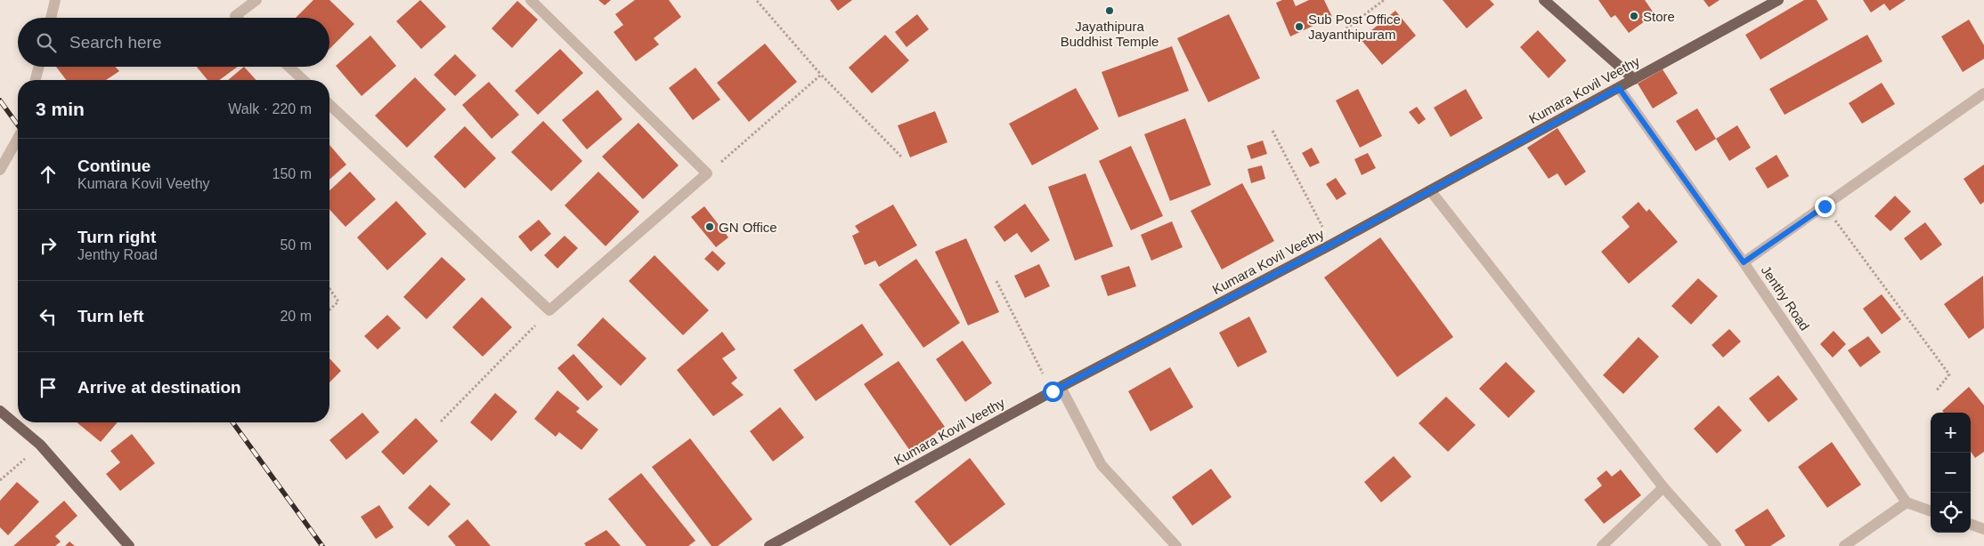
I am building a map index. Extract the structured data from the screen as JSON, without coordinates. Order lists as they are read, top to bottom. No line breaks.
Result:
{"streets":{"main road":["Kumara Kovil Veethy"],"street":["Jenthy Road"]},"crossings":[["Kumara Kovil Veethy","Jenthy Road"]],"places":["Jayathipura Buddhist Temple","Store","Sub Post Office Jayanthipuram","GN Office"],"page":{"search":"Search here","heading":["3 min","Walk · 220 m"],"list":[["Continue","Kumara Kovil Veethy","150 m"],["Turn right","Jenthy Road","50 m"],["Turn left","20 m"],"Arrive at destination"],"map_buttons":["+","−"]}}
